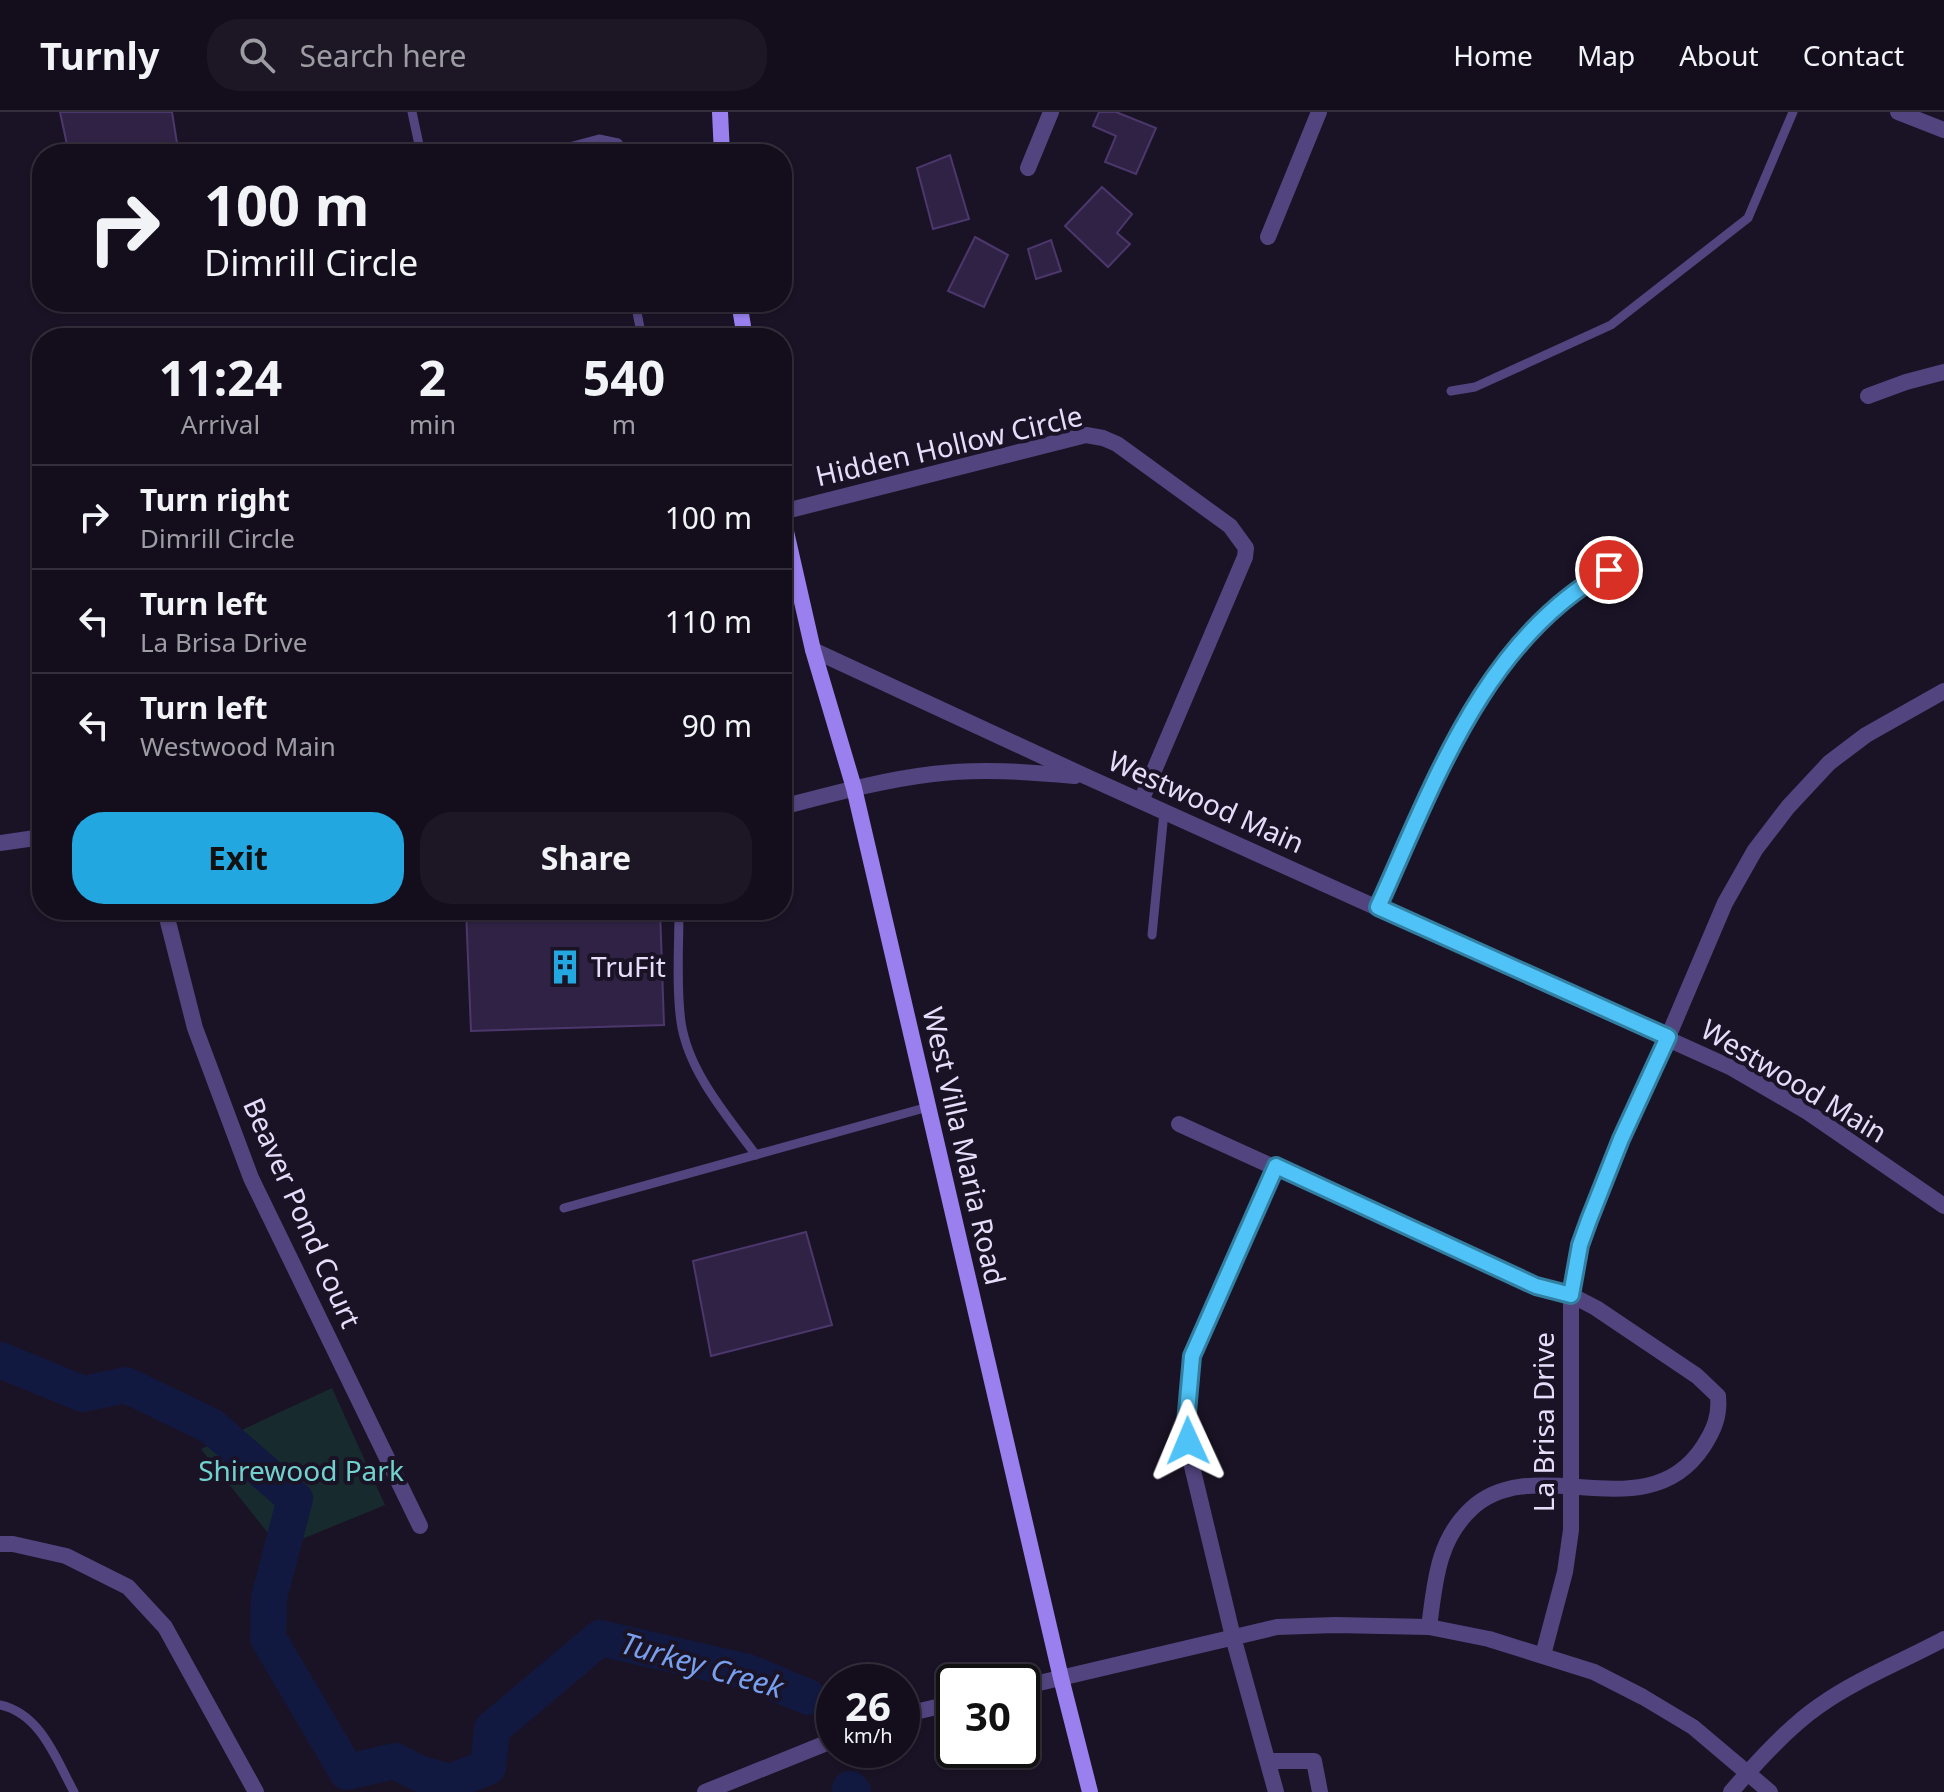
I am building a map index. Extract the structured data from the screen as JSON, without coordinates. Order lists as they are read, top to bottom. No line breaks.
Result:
{"streets":{"main road":["West Villa Maria Road"],"street":["Hidden Hollow Circle","Westwood Main","Beaver Pond Court","La Brisa Drive"]},"crossings":[["Hidden Hollow Circle","Westwood Main"],["Westwood Main","West Villa Maria Road"],["Westwood Main","La Brisa Drive"]],"water":["Turkey Creek"],"parks":["Shirewood Park"],"places":{"building":["TruFit"]},"page":{"header":"Turnly","search":"Search here","nav":["Home","Map","About","Contact"],"turn":["100 m","Dimrill Circle"],"eta":["11:24","Arrival","2","min","540","m"],"list":[{"name":"Turn right","note":"Dimrill Circle","value":"100 m"},{"name":"Turn left","note":"La Brisa Drive","value":"110 m"},{"name":"Turn left","note":"Westwood Main","value":"90 m"}],"buttons":["Exit","Share"],"speed":"26 km/h","limit":"30"}}
